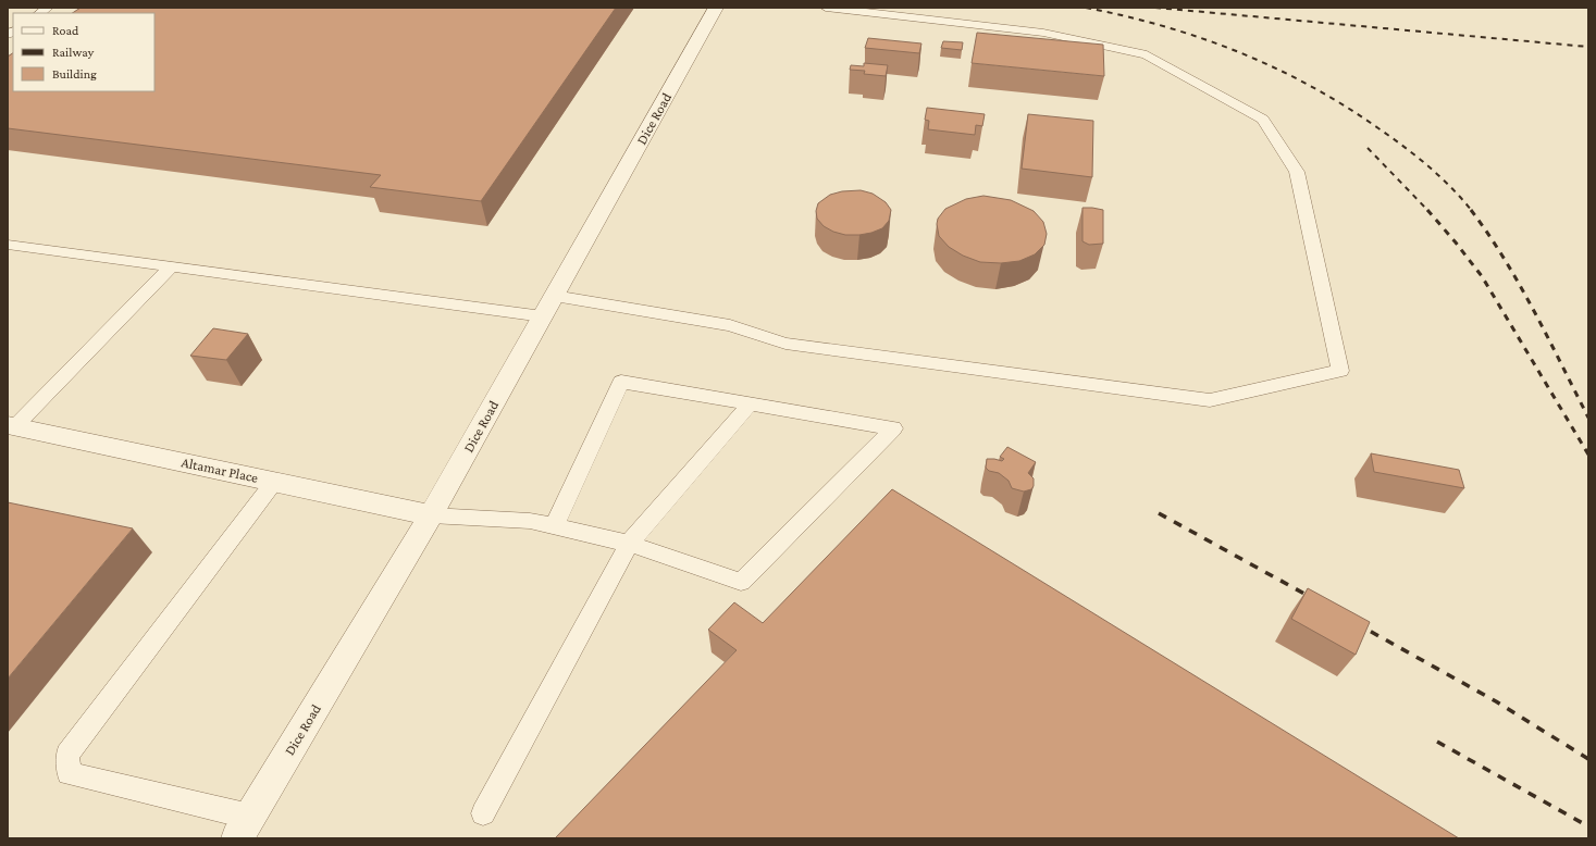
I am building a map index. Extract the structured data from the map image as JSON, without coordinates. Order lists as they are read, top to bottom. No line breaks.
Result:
{"streets":{"street":["Dice Road","Altamar Place"]},"crossings":[["Dice Road","Altamar Place"]],"legend":["Road","Railway","Building"]}
